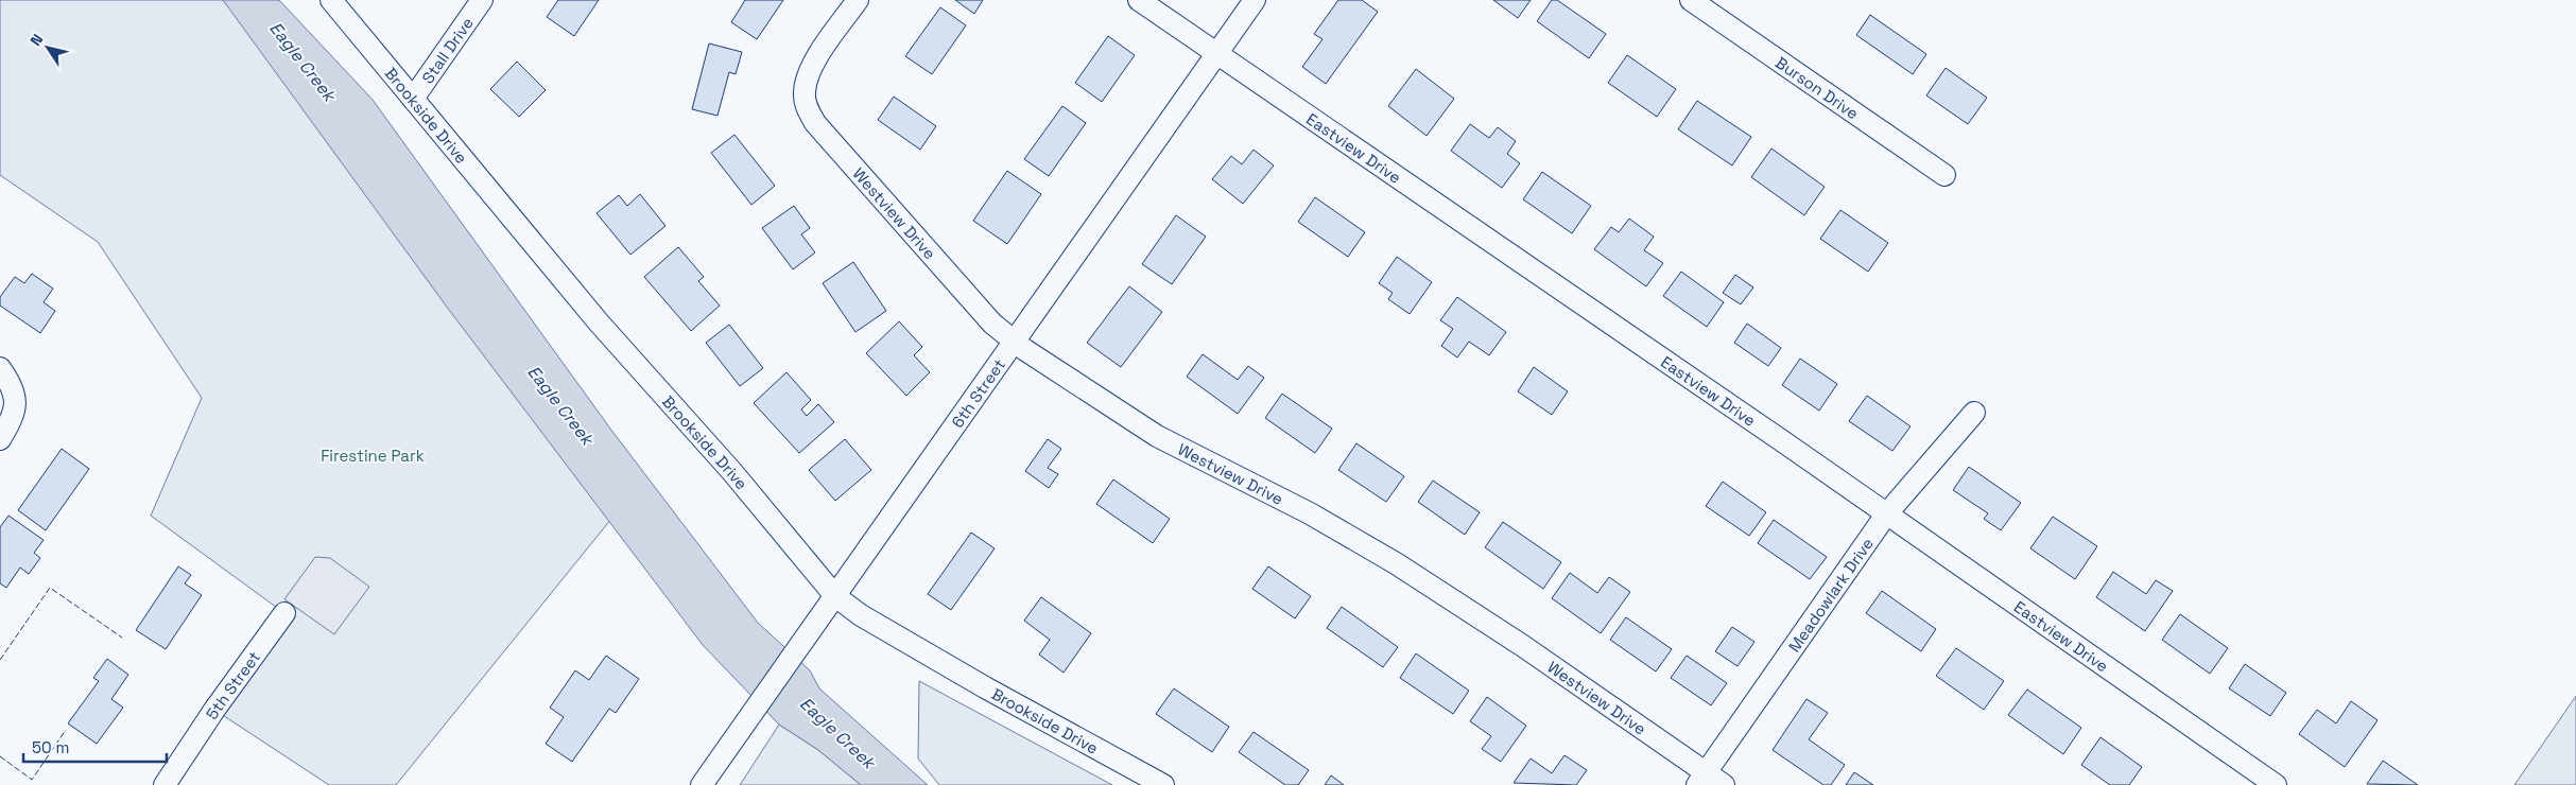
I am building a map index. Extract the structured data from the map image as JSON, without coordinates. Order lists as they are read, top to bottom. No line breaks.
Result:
{"streets":{"street":["Stall Drive","Burson Drive","Brookside Drive","Eastview Drive","Westview Drive","6th Street","Meadowlark Drive","5th Street"]},"crossings":[["Stall Drive","Brookside Drive"],["Brookside Drive","6th Street"],["Eastview Drive","6th Street"],["Eastview Drive","Meadowlark Drive"],["Westview Drive","6th Street"],["Westview Drive","Meadowlark Drive"]],"water":["Eagle Creek"],"parks":["Firestine Park"],"scale_bar":"50 m","north":"top left"}
